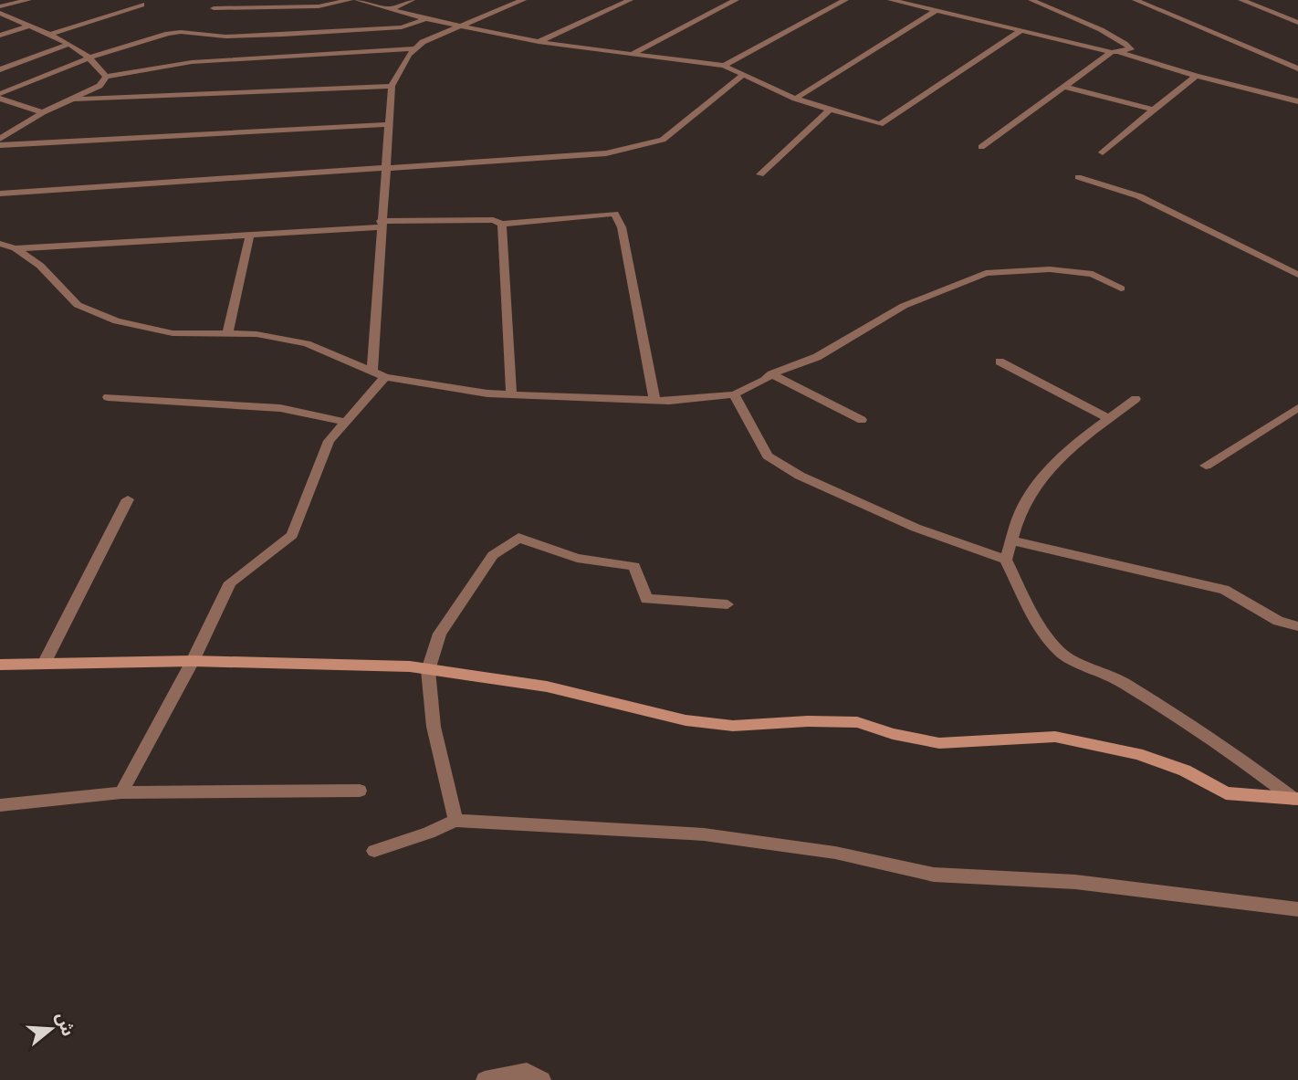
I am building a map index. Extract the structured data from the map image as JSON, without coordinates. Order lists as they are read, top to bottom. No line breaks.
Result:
{"north":"right"}
